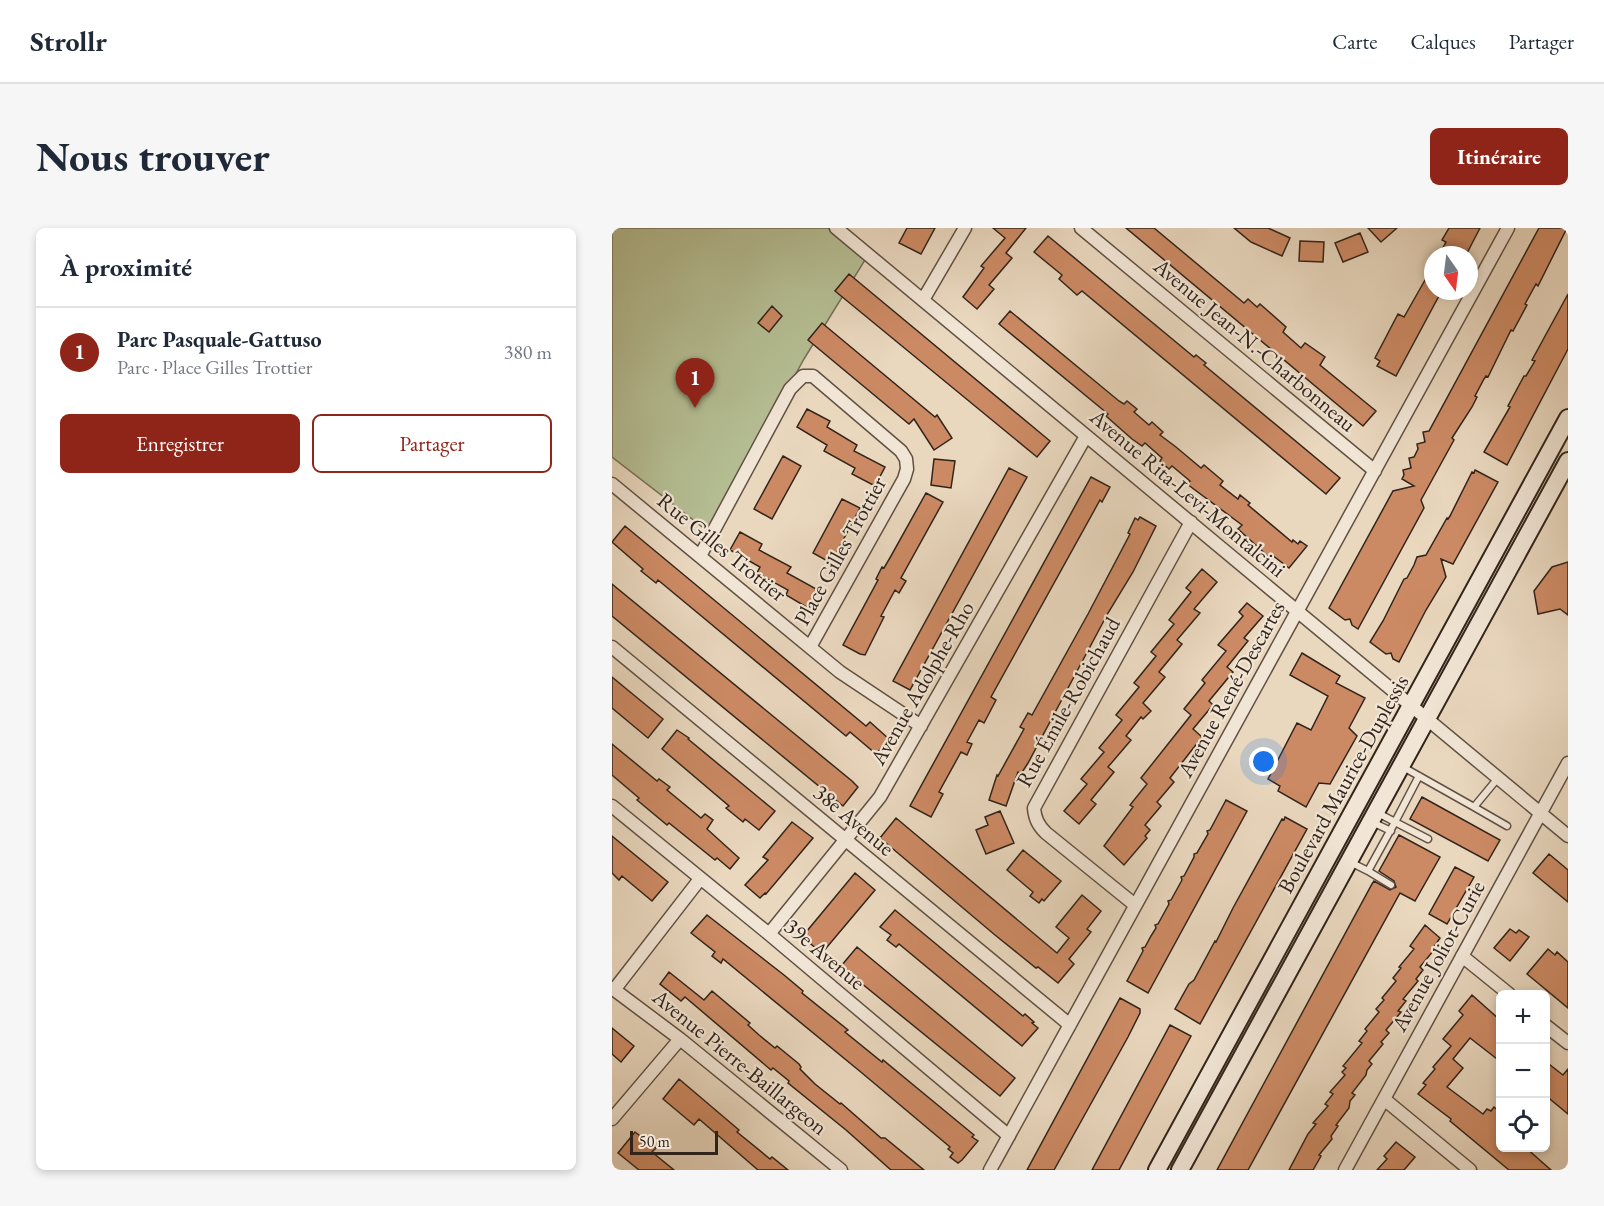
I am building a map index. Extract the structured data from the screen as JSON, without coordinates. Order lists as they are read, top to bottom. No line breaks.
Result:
{"streets":{"street":["Avenue Jean-N.-Charbonneau","Avenue Rita-Levi-Montalcini","Rue Gilles Trottier","Place Gilles Trottier","Avenue Adolphe-Rho","Avenue René-Descartes","Rue Émile-Robichaud","Boulevard Maurice-Duplessis","38e Avenue","39e Avenue","Avenue Joliot-Curie","Avenue Pierre-Baillargeon"]},"crossings":[["Avenue Jean-N.-Charbonneau","Avenue René-Descartes"],["Avenue Rita-Levi-Montalcini","Avenue Adolphe-Rho"],["Avenue Rita-Levi-Montalcini","Avenue René-Descartes"],["Avenue Rita-Levi-Montalcini","Rue Émile-Robichaud"],["Avenue Rita-Levi-Montalcini","Boulevard Maurice-Duplessis"],["Avenue Rita-Levi-Montalcini","Avenue Joliot-Curie"],["Rue Gilles Trottier","Place Gilles Trottier"],["Rue Gilles Trottier","Avenue Adolphe-Rho"],["Avenue Adolphe-Rho","38e Avenue"],["Avenue Adolphe-Rho","39e Avenue"],["Avenue René-Descartes","Rue Émile-Robichaud"],["Avenue René-Descartes","38e Avenue"],["Avenue René-Descartes","39e Avenue"]],"scale_bar":"50 m","north":"bottom","page":{"header":"Strollr","nav":["Carte","Calques","Partager"],"buttons":["Itinéraire",["Enregistrer","Partager"]],"title":"Nous trouver","heading":"À proximité","list":[{"mark":"1","name":"Parc Pasquale-Gattuso","note":"Parc · Place Gilles Trottier","value":"380 m"}],"pins":"1","map_buttons":["+","−"],"scale":"50 m"}}
